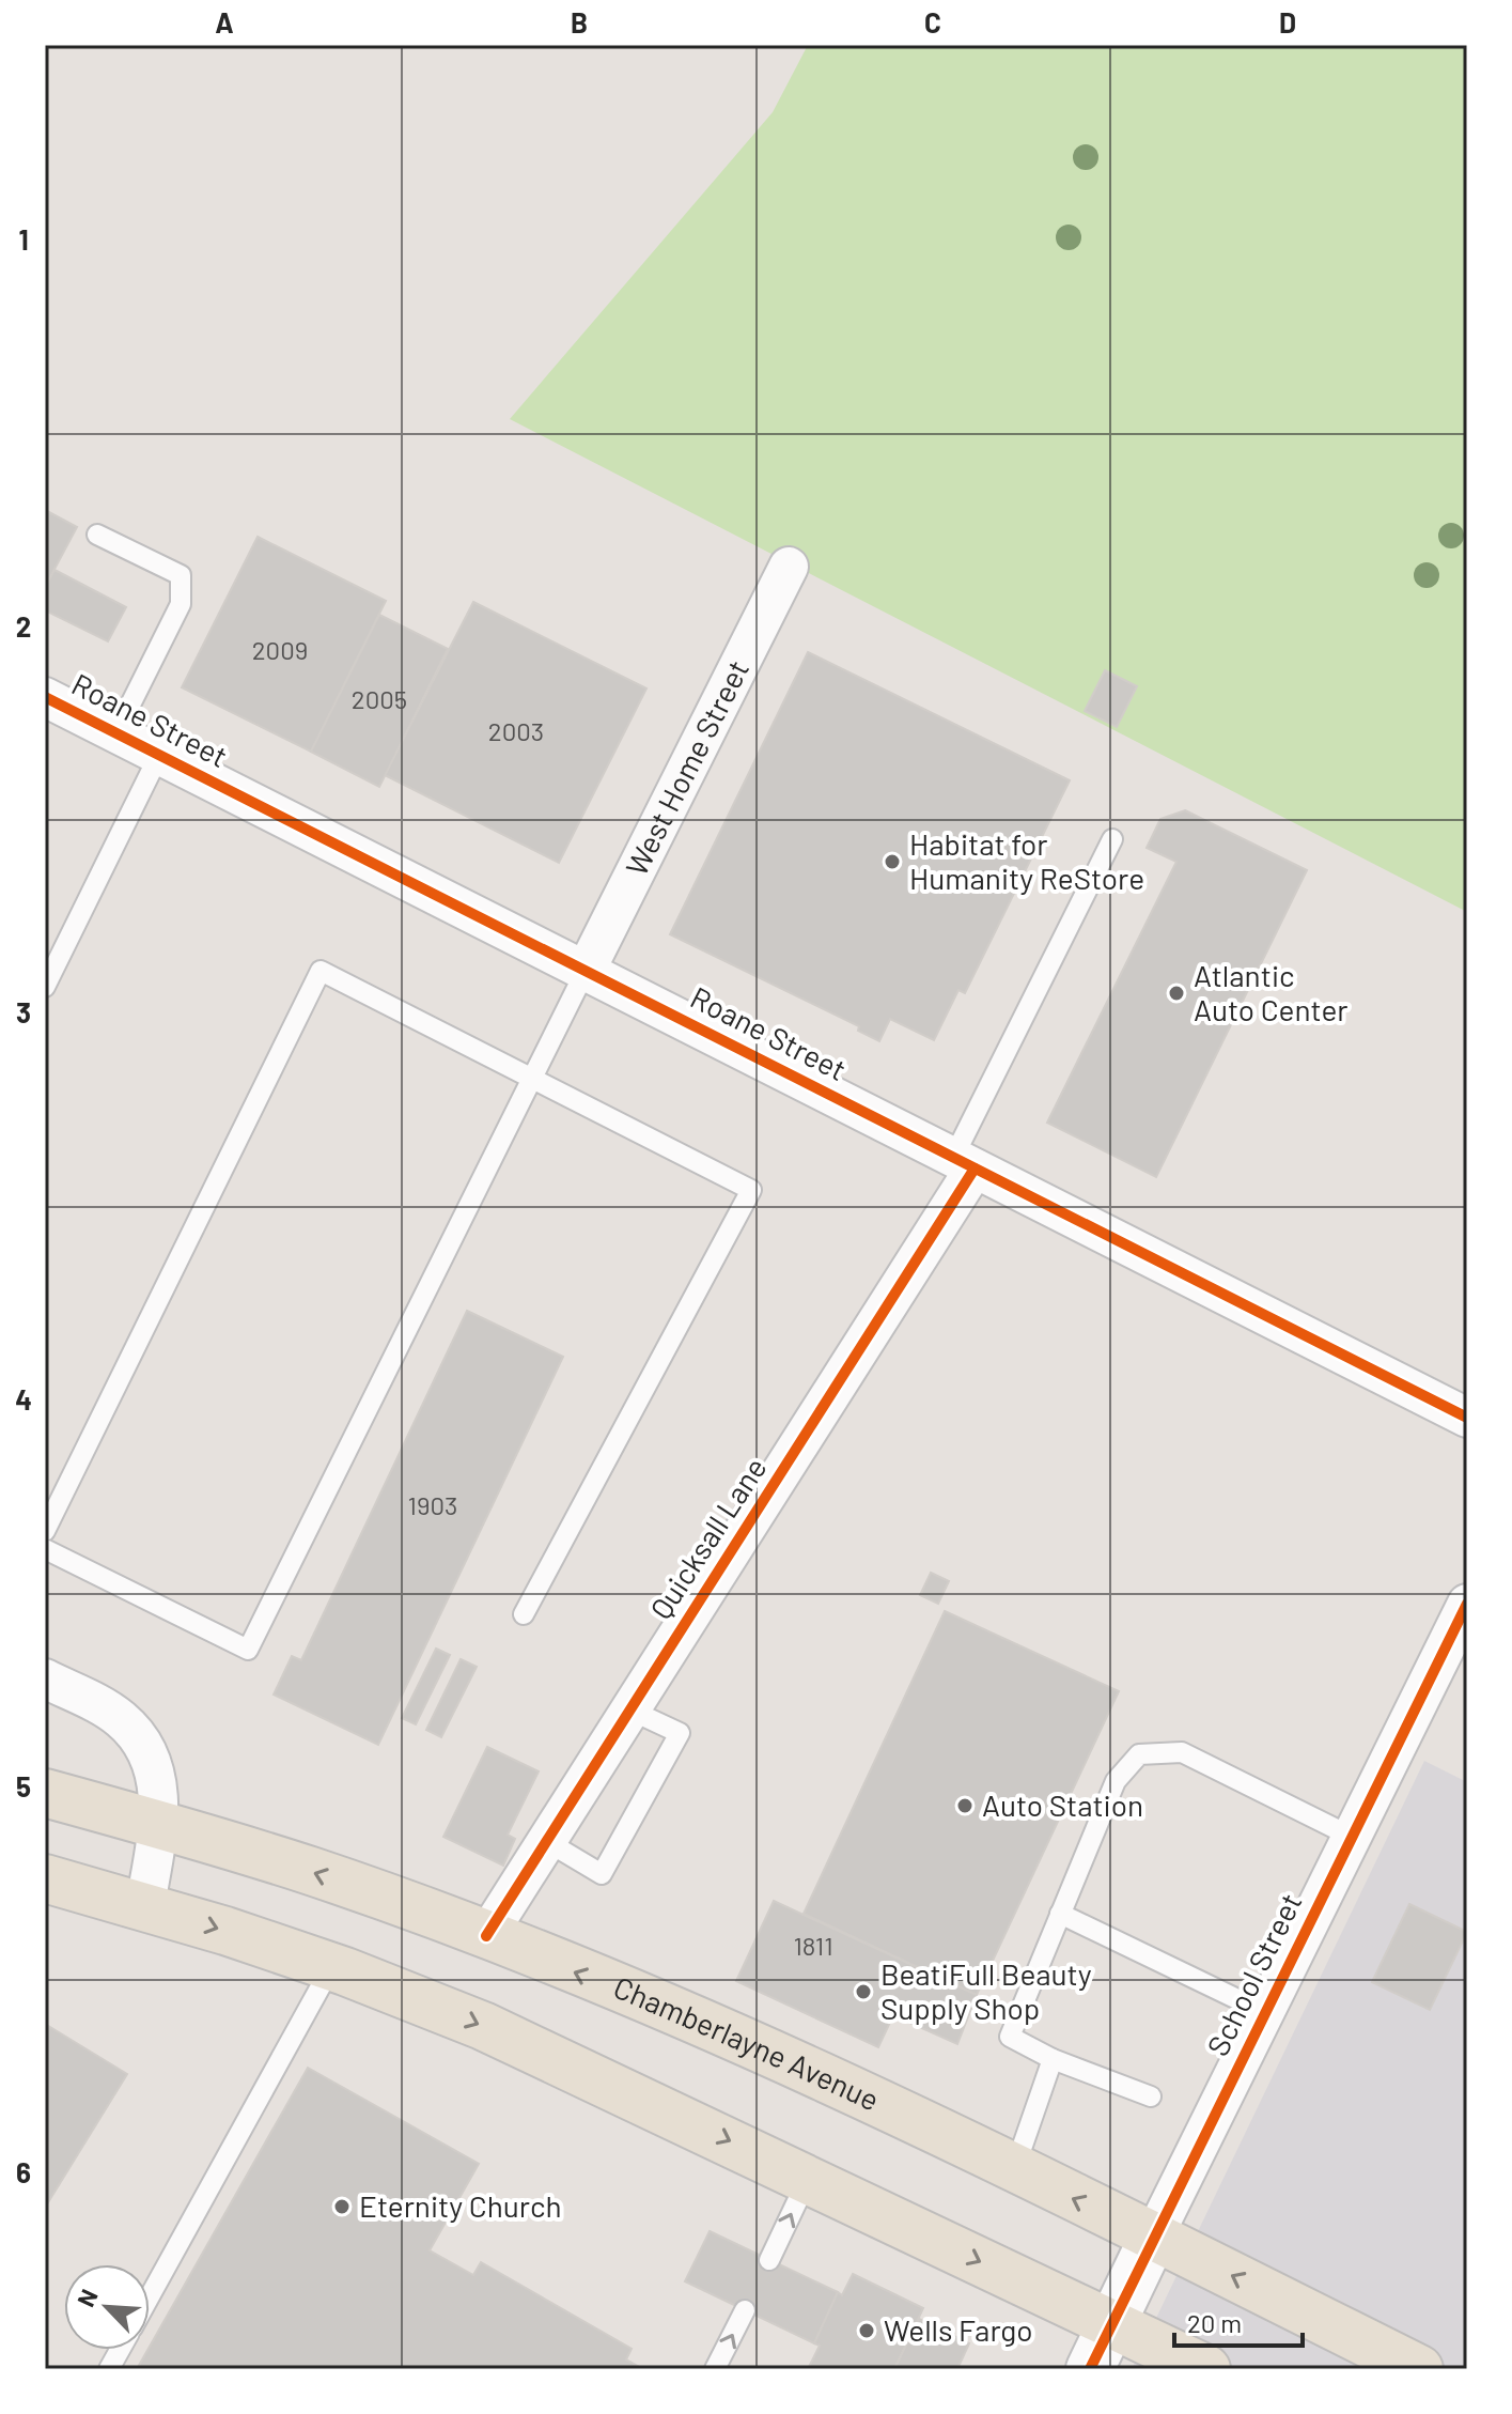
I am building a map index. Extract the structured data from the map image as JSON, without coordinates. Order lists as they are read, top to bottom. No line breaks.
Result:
{"streets":{"main road":["Chamberlayne Avenue"],"street":["Roane Street","West Home Street","Quicksall Lane","School Street"]},"crossings":[["Roane Street","West Home Street"],["Roane Street","Quicksall Lane"],["Quicksall Lane","Chamberlayne Avenue"],["School Street","Chamberlayne Avenue"]],"places":["Habitat for Humanity ReStore","Atlantic Auto Center","Auto Station","BeatiFull Beauty Supply Shop","Eternity Church","Wells Fargo"],"house_numbers":["2009","2005","2003","1903","1811"],"scale_bar":"20 m","north":"top left","grid":{"columns":["A","B","C","D"],"rows":["1","2","3","4","5","6"]}}
